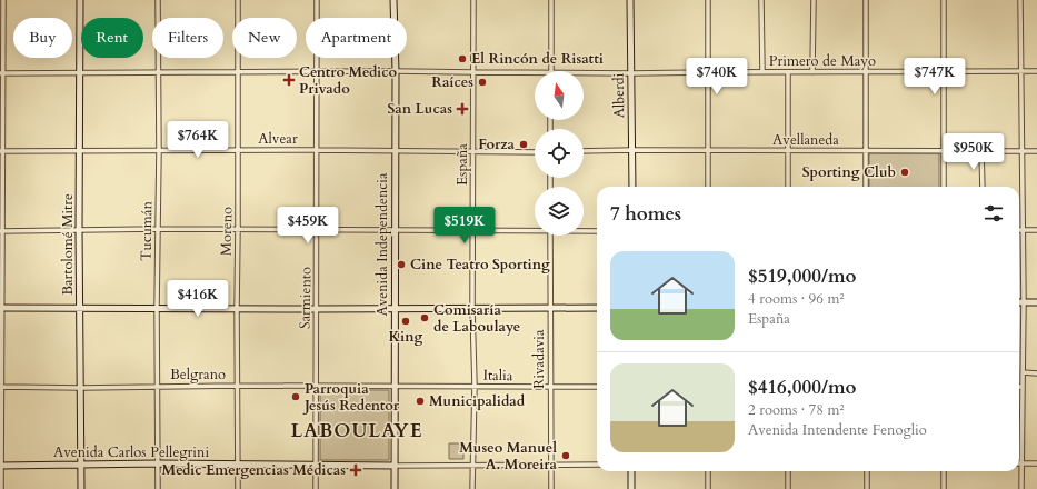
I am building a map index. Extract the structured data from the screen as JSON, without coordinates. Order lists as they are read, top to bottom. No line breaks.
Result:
{"streets":{"main road":["Alberdi","Bartolomé Mitre","Avenida Independencia","Avenida Carlos Pellegrini"],"street":["Primero de Mayo","Alvear","Avellaneda","España","Tucumán","Moreno","Sarmiento","Rivadavia","Belgrano","Italia"]},"crossings":[["Primero de Mayo","Alberdi"],["Primero de Mayo","España"],["Primero de Mayo","Tucumán"],["Primero de Mayo","Moreno"],["Primero de Mayo","Bartolomé Mitre"],["Primero de Mayo","Avenida Independencia"],["Primero de Mayo","Sarmiento"],["Alberdi","Avellaneda"],["Alvear","Tucumán"],["Alvear","Moreno"],["Alvear","Bartolomé Mitre"],["Alvear","Avenida Independencia"],["Alvear","Sarmiento"],["España","Italia"],["Tucumán","Belgrano"],["Tucumán","Avenida Carlos Pellegrini"],["Moreno","Belgrano"],["Moreno","Avenida Carlos Pellegrini"],["Bartolomé Mitre","Belgrano"],["Bartolomé Mitre","Avenida Carlos Pellegrini"],["Avenida Independencia","Belgrano"],["Avenida Independencia","Italia"],["Avenida Independencia","Avenida Carlos Pellegrini"],["Sarmiento","Belgrano"],["Sarmiento","Avenida Carlos Pellegrini"],["Rivadavia","Italia"],["Belgrano","Italia"]],"districts":["LABOULAYE"],"places":{"other":["El Rincón de Risatti","Raíces","Forza","Sporting Club","Cine Teatro Sporting","Comisaría de Laboulaye","King","Parroquia Jesús Redentor","Municipalidad","Museo Manuel A. Moreira"],"health":["Centro Medico Privado","San Lucas","Medic Emergencias Médicas"]},"north":"top","page":{"chip":["Buy","Rent","Filters","New","Apartment"],"price":["$740K","$747K","$764K","$950K","$459K","$519K","$416K"],"heading":"7 homes","list":[{"name":"$519,000/mo","note":"4 rooms · 96 m² · España"},{"name":"$416,000/mo","note":"2 rooms · 78 m² · Avenida Intendente Fenoglio"}]}}
